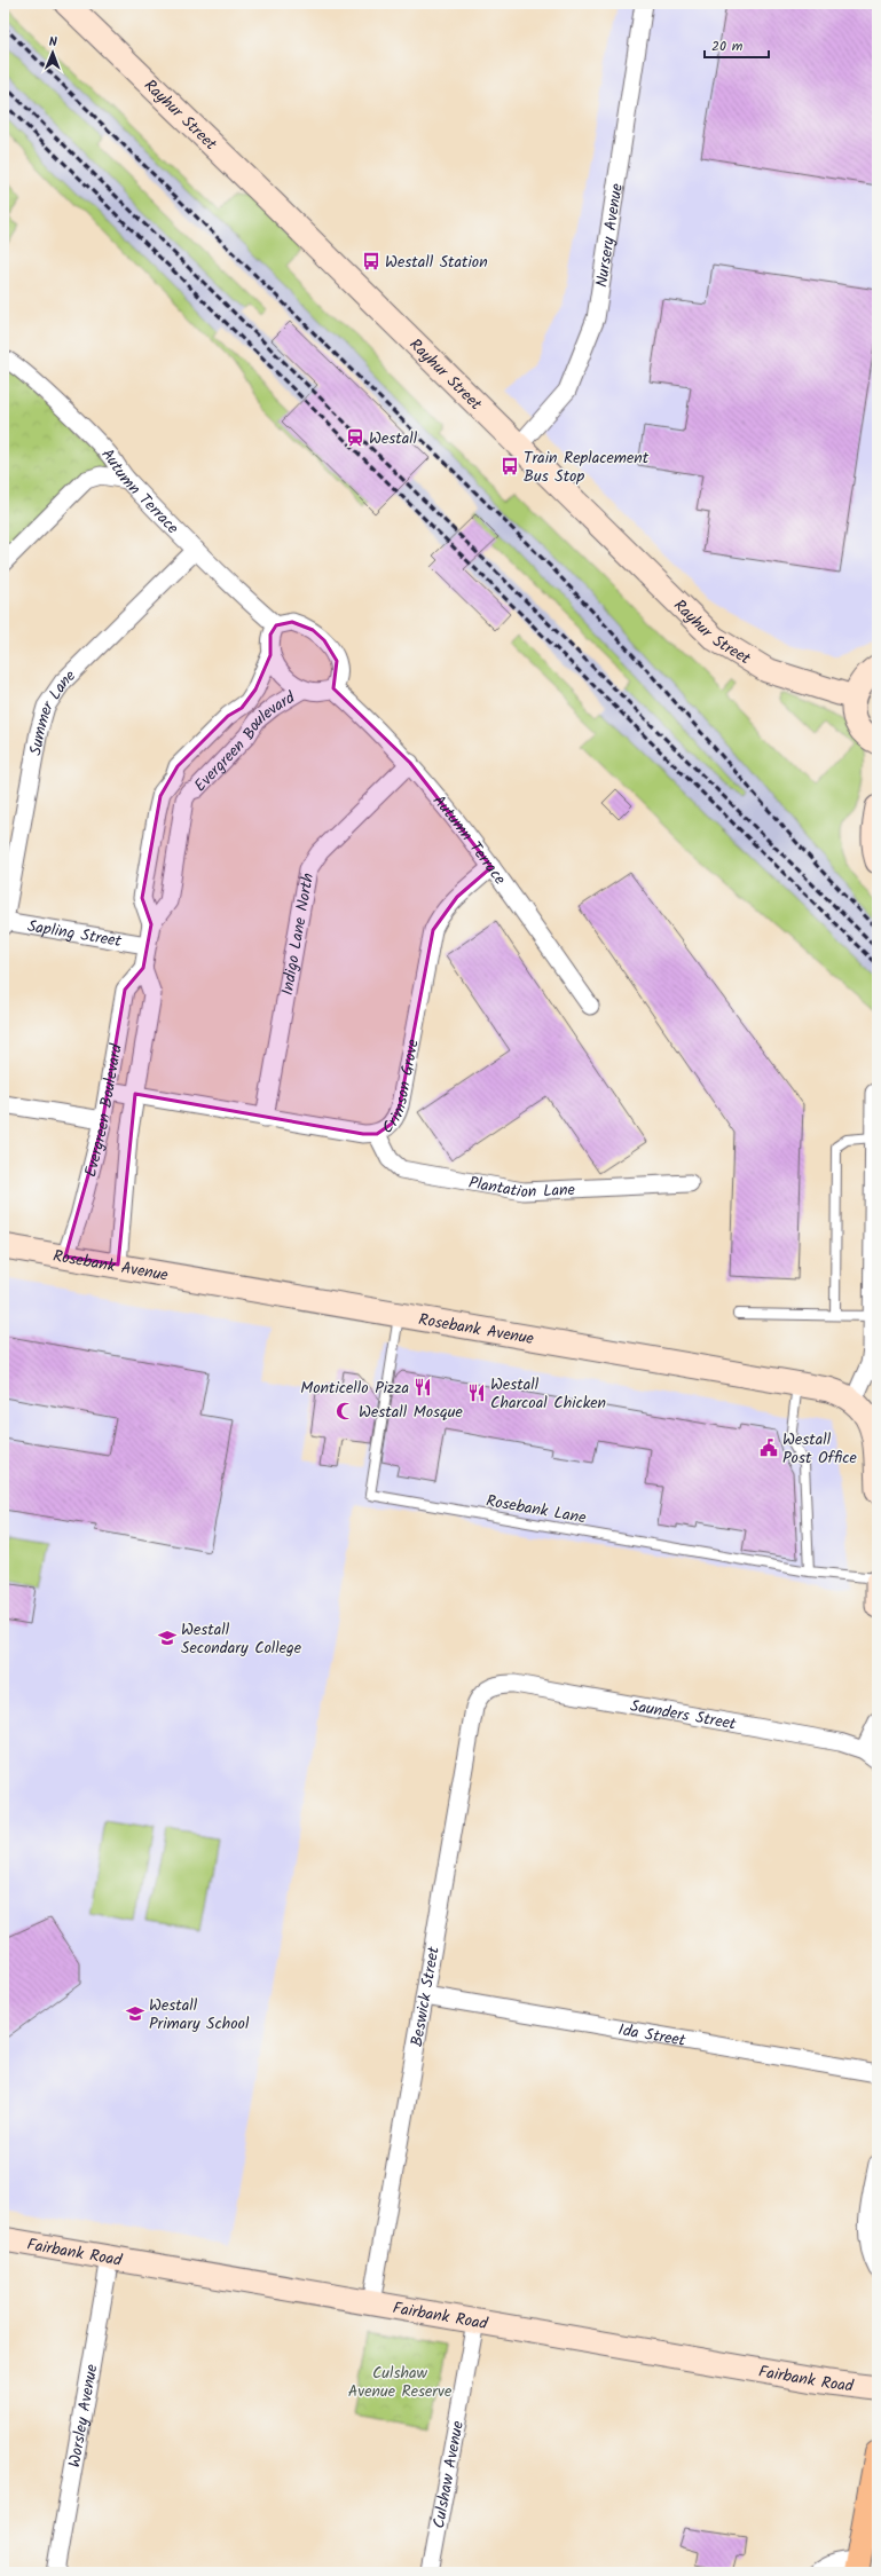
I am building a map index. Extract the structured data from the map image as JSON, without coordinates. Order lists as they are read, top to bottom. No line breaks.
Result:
{"streets":{"main road":["Rayhur Street","Rosebank Avenue","Fairbank Road"],"street":["Nursery Avenue","Autumn Terrace","Summer Lane","Evergreen Boulevard","Sapling Street","Indigo Lane North","Crimson Grove","Plantation Lane","Saunders Street","Beswick Street","Ida Street","Worsley Avenue","Culshaw Avenue"],"lane":["Rosebank Lane"]},"crossings":[["Rayhur Street","Nursery Avenue"],["Autumn Terrace","Summer Lane"],["Autumn Terrace","Evergreen Boulevard"],["Autumn Terrace","Indigo Lane North"],["Autumn Terrace","Crimson Grove"],["Summer Lane","Sapling Street"],["Evergreen Boulevard","Sapling Street"],["Evergreen Boulevard","Crimson Grove"],["Evergreen Boulevard","Rosebank Avenue"],["Indigo Lane North","Crimson Grove"],["Crimson Grove","Plantation Lane"],["Rosebank Avenue","Rosebank Lane"],["Saunders Street","Beswick Street"],["Beswick Street","Ida Street"],["Beswick Street","Fairbank Road"],["Fairbank Road","Worsley Avenue"],["Fairbank Road","Culshaw Avenue"]],"parks":["Culshaw Avenue Reserve"],"places":{"bus stop":["Westall Station","Train Replacement Bus Stop"],"station":["Westall"],"restaurant":["Monticello Pizza","Westall Charcoal Chicken"],"mosque":["Westall Mosque"],"public building":["Westall Post Office"],"school or university":["Westall Secondary College","Westall Primary School"]},"scale_bar":"20 m","north":"top"}
